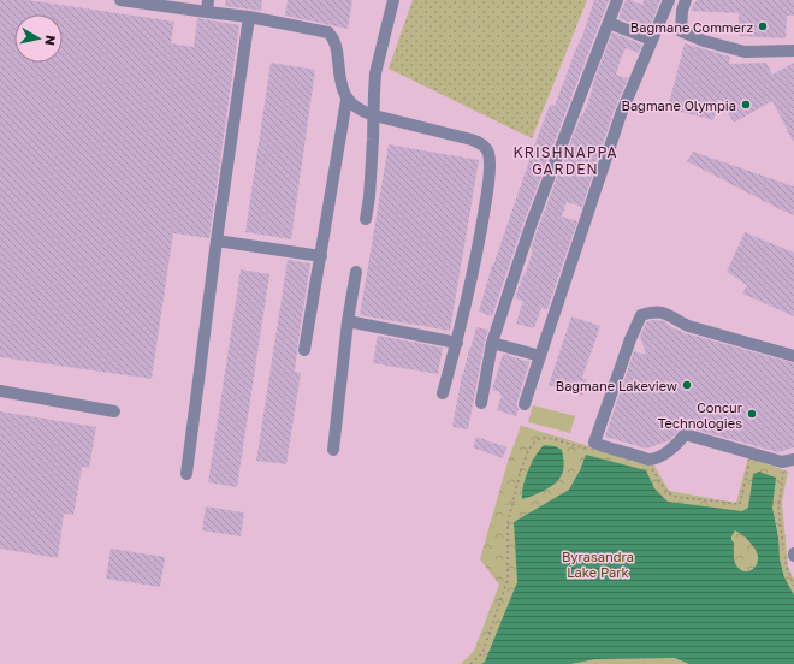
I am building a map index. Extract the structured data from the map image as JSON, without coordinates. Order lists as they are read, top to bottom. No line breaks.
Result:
{"districts":["KRISHNAPPA GARDEN"],"parks":["Byrasandra Lake Park"],"places":["Bagmane Commerz","Bagmane Olympia","Bagmane Lakeview","Concur Technologies"],"north":"right"}
